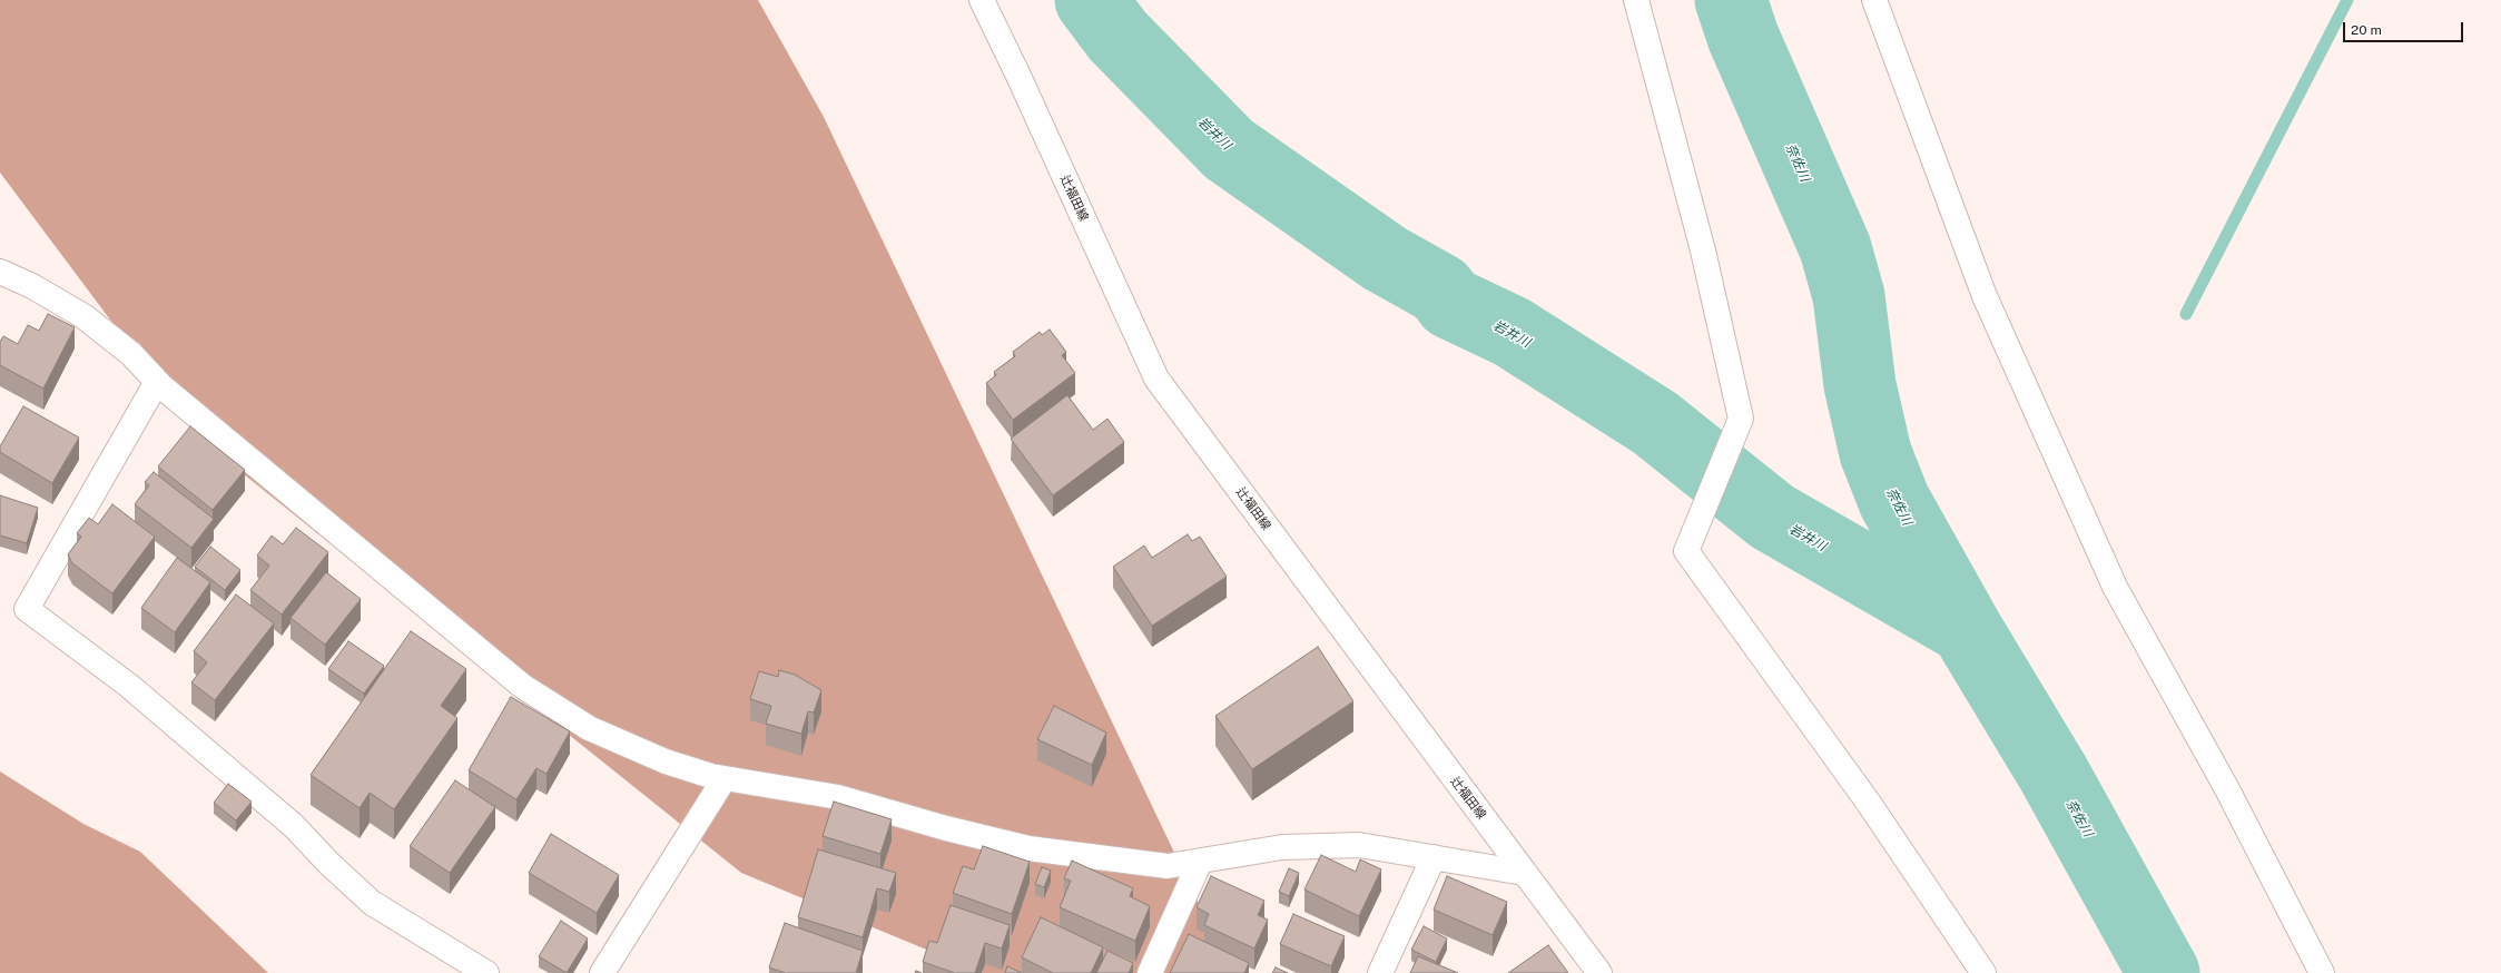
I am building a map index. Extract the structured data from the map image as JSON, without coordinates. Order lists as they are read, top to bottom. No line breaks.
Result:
{"streets":{"street":["辻福田線"]},"water":["岩井川","奈佐川"],"scale_bar":"20 m"}
